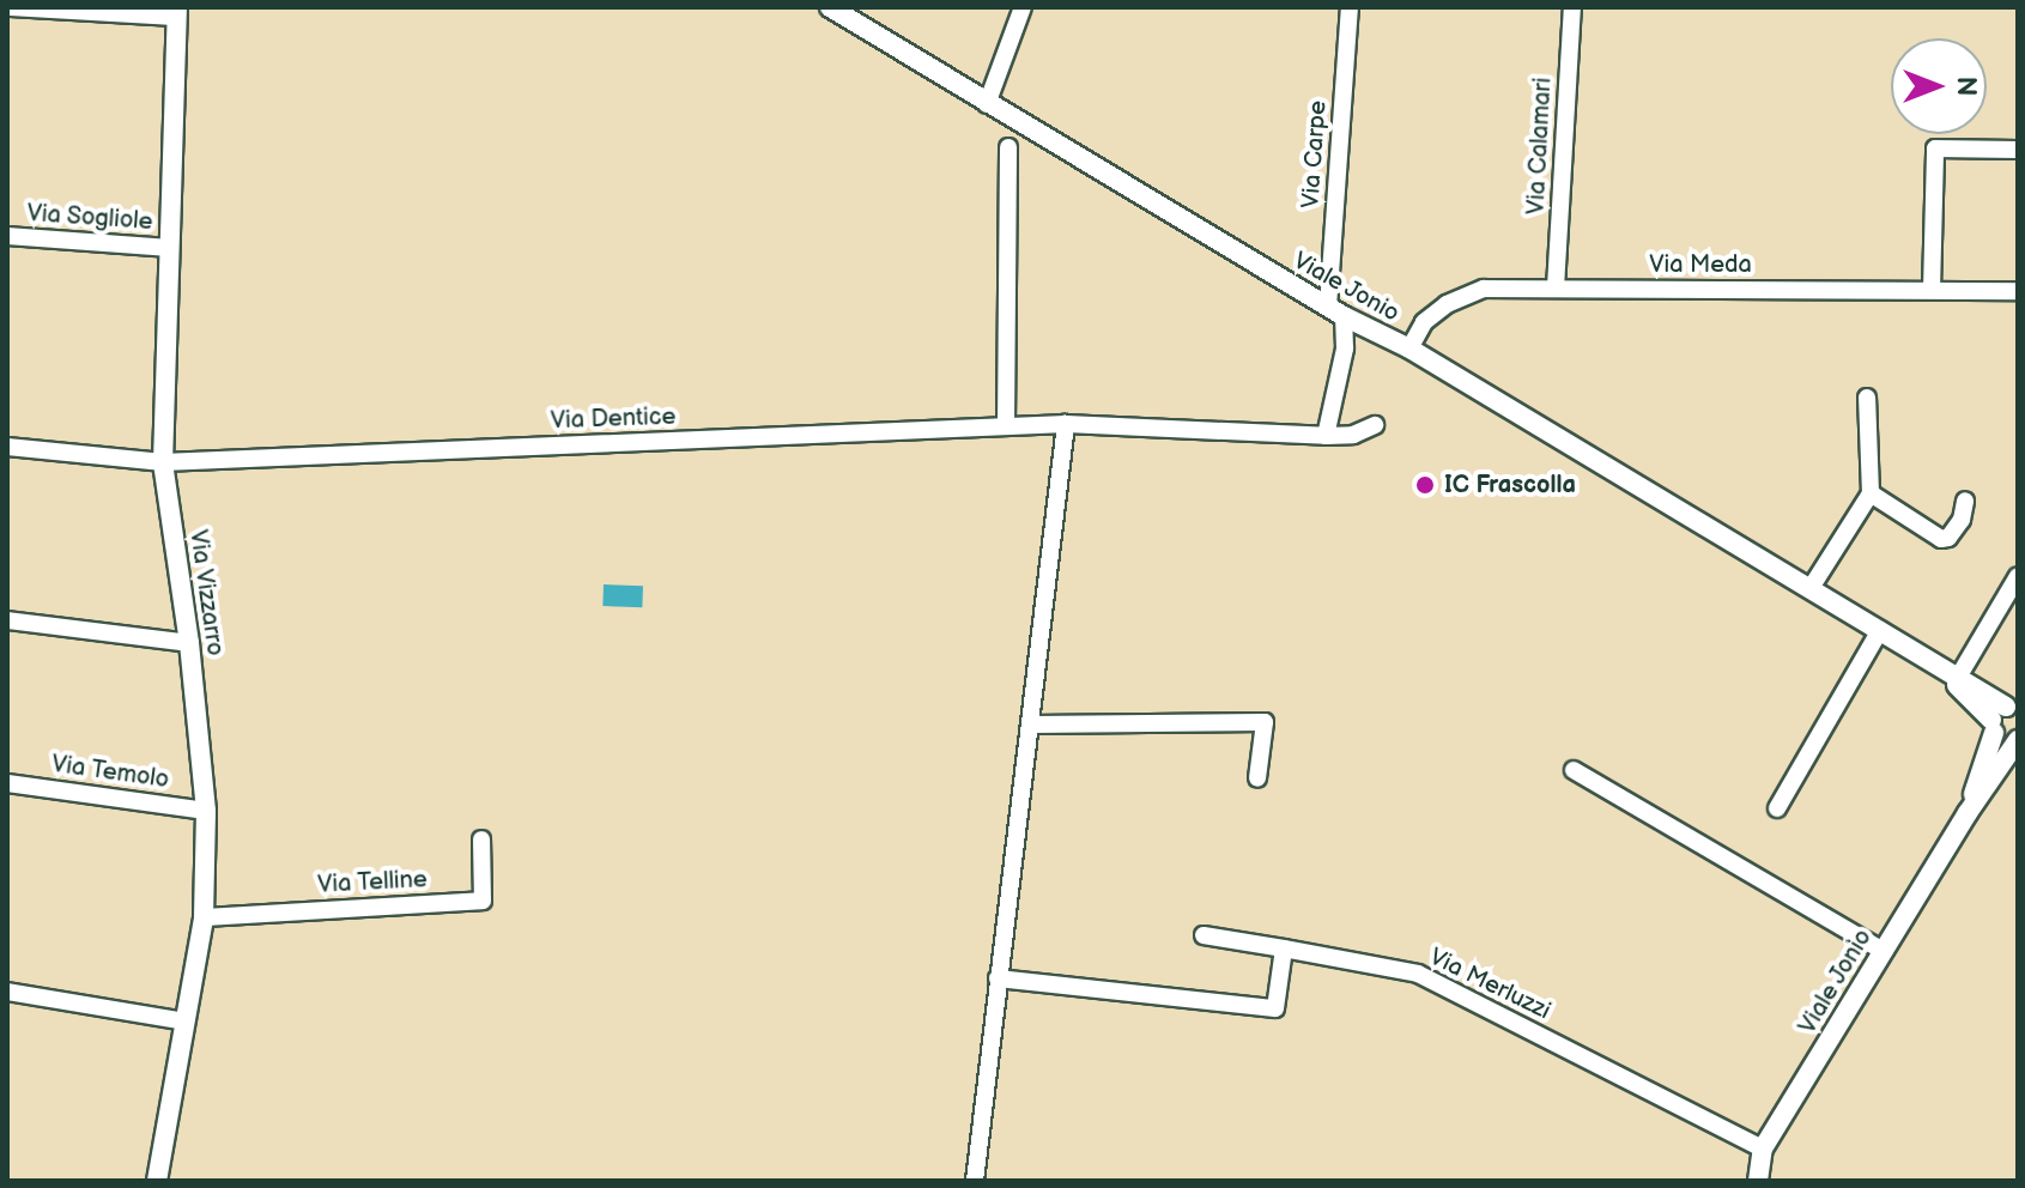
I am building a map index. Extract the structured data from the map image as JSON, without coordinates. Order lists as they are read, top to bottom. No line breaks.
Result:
{"streets":{"street":["Via Calamari","Via Carpe","Via Sogliole","Via Meda","Viale Jonio","Via Dentice","Via Vizzarro","Via Temolo","Via Telline","Via Merluzzi"]},"crossings":[["Via Calamari","Via Meda"],["Via Carpe","Viale Jonio"],["Via Sogliole","Via Vizzarro"],["Via Meda","Viale Jonio"],["Viale Jonio","Via Merluzzi"],["Via Dentice","Via Vizzarro"],["Via Vizzarro","Via Temolo"],["Via Vizzarro","Via Telline"]],"places":["IC Frascolla"],"north":"right"}
